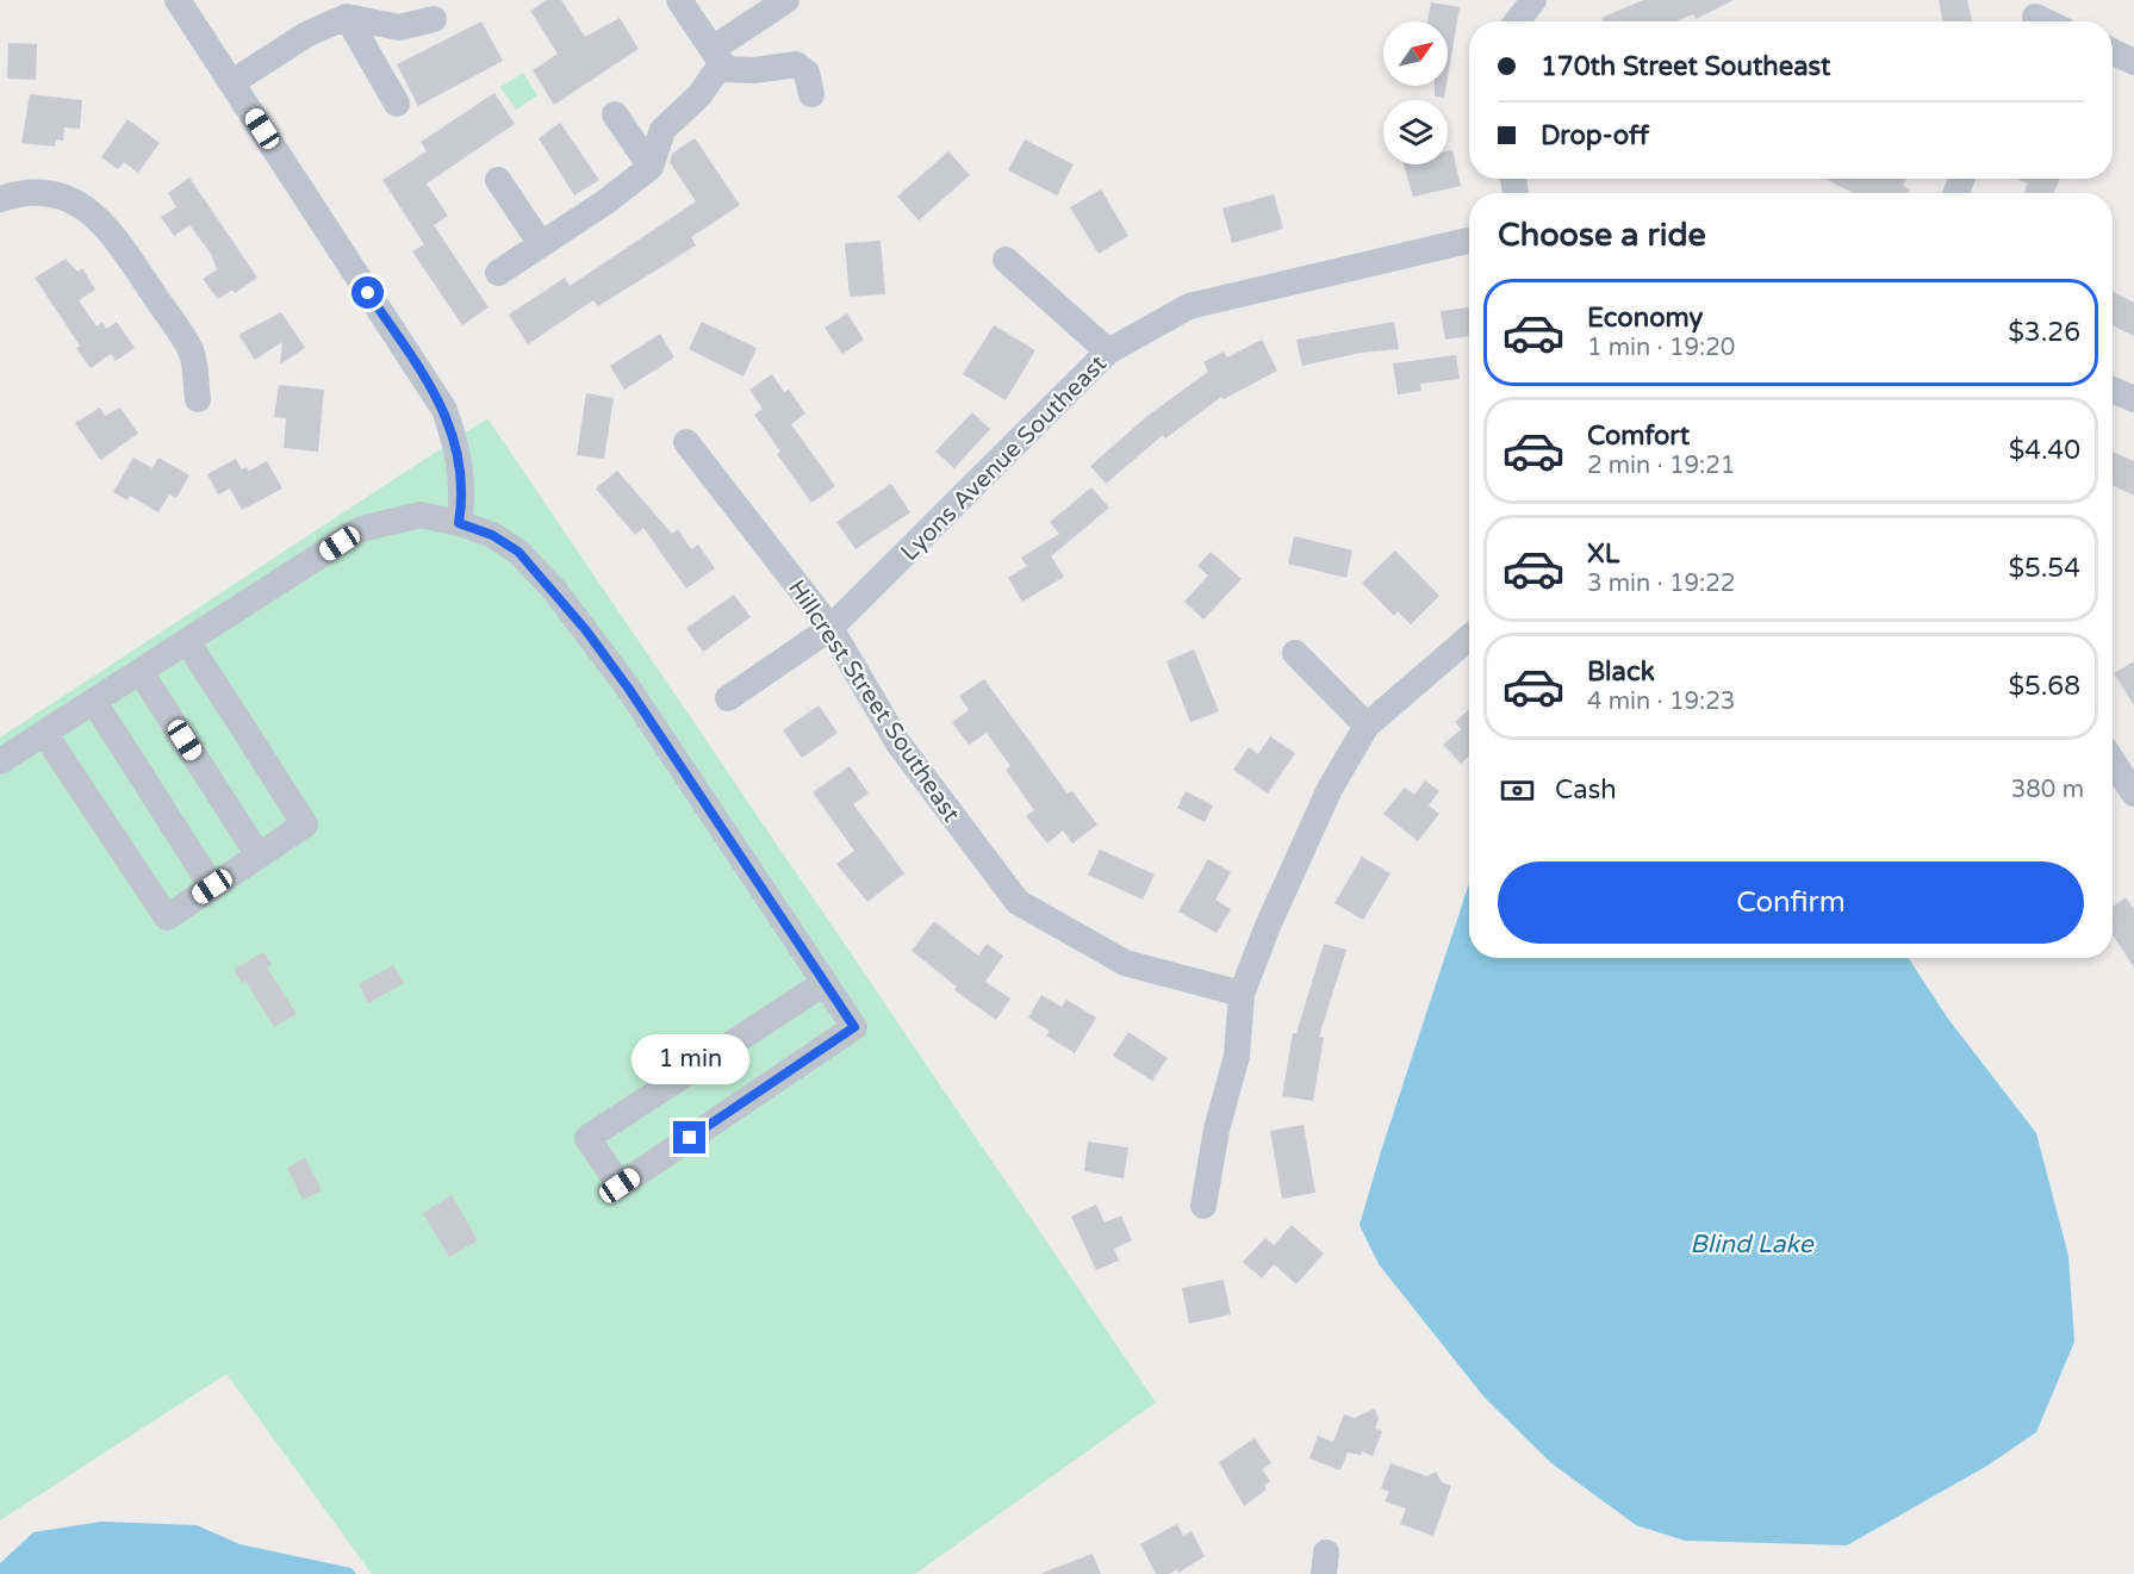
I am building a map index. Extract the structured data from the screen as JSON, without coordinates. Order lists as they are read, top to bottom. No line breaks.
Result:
{"streets":{"street":["Lyons Avenue Southeast","Hillcrest Street Southeast"]},"crossings":[["Lyons Avenue Southeast","Hillcrest Street Southeast"]],"water":["Blind Lake"],"north":"top right","page":{"banner":["170th Street Southeast","Drop-off"],"heading":"Choose a ride","list":[{"name":"Economy","note":"1 min · 19:20","value":"$3.26"},{"name":"Comfort","note":"2 min · 19:21","value":"$4.40"},{"name":"XL","note":"3 min · 19:22","value":"$5.54"},{"name":"Black","note":"4 min · 19:23","value":"$5.68"}],"pay":["Cash","380 m"],"buttons":"Confirm","bubble":"1 min"}}
